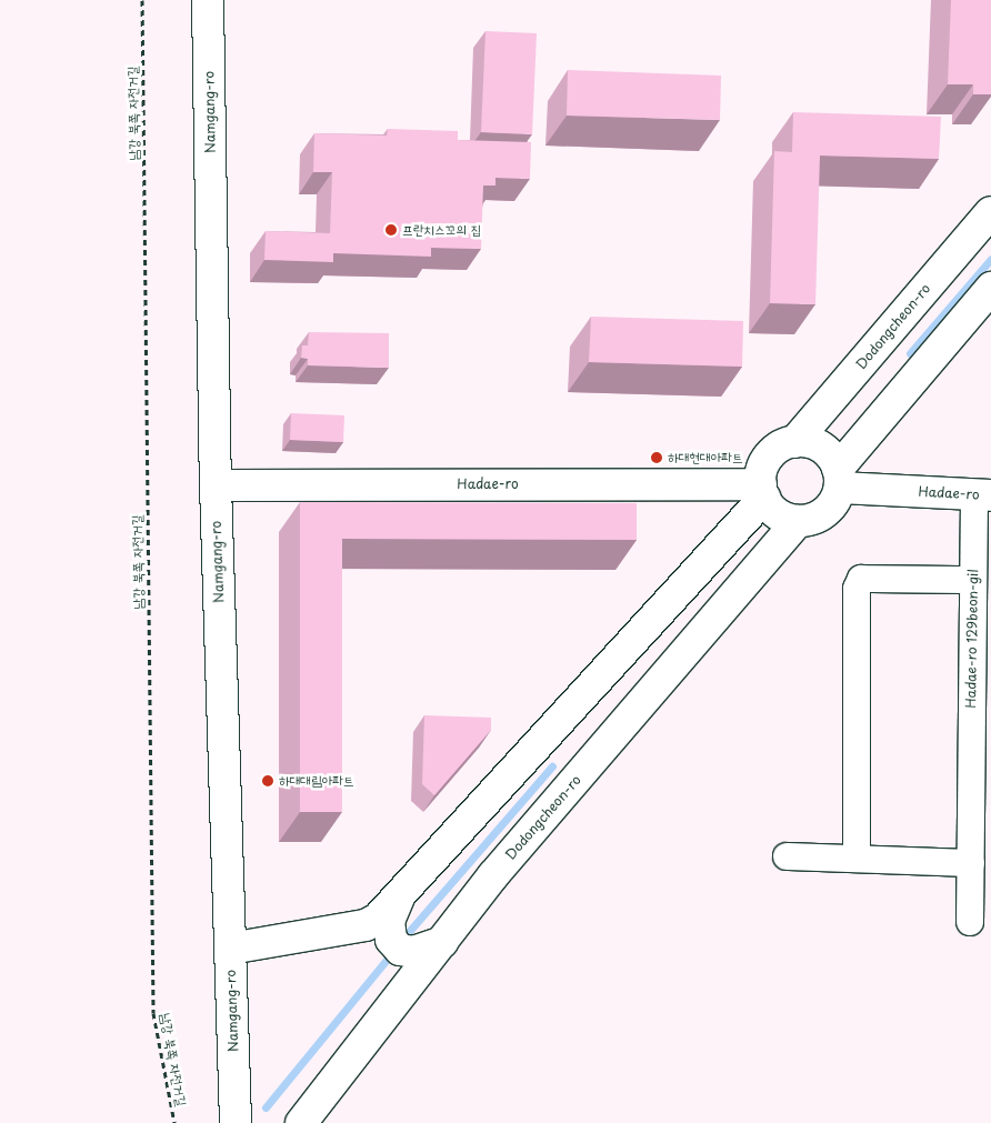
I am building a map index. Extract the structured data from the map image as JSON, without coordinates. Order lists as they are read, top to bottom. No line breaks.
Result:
{"streets":{"street":["Namgang-ro","Dodongcheon-ro","Hadae-ro","Hadae-ro 129beon-gil"],"path":["남강 북쪽 자전거길"]},"crossings":[["Namgang-ro","Hadae-ro"],["Dodongcheon-ro","Hadae-ro"],["Hadae-ro","Hadae-ro 129beon-gil"]],"places":["프란치스꼬의 집","하대현대아파트","하대대림아파트"]}
